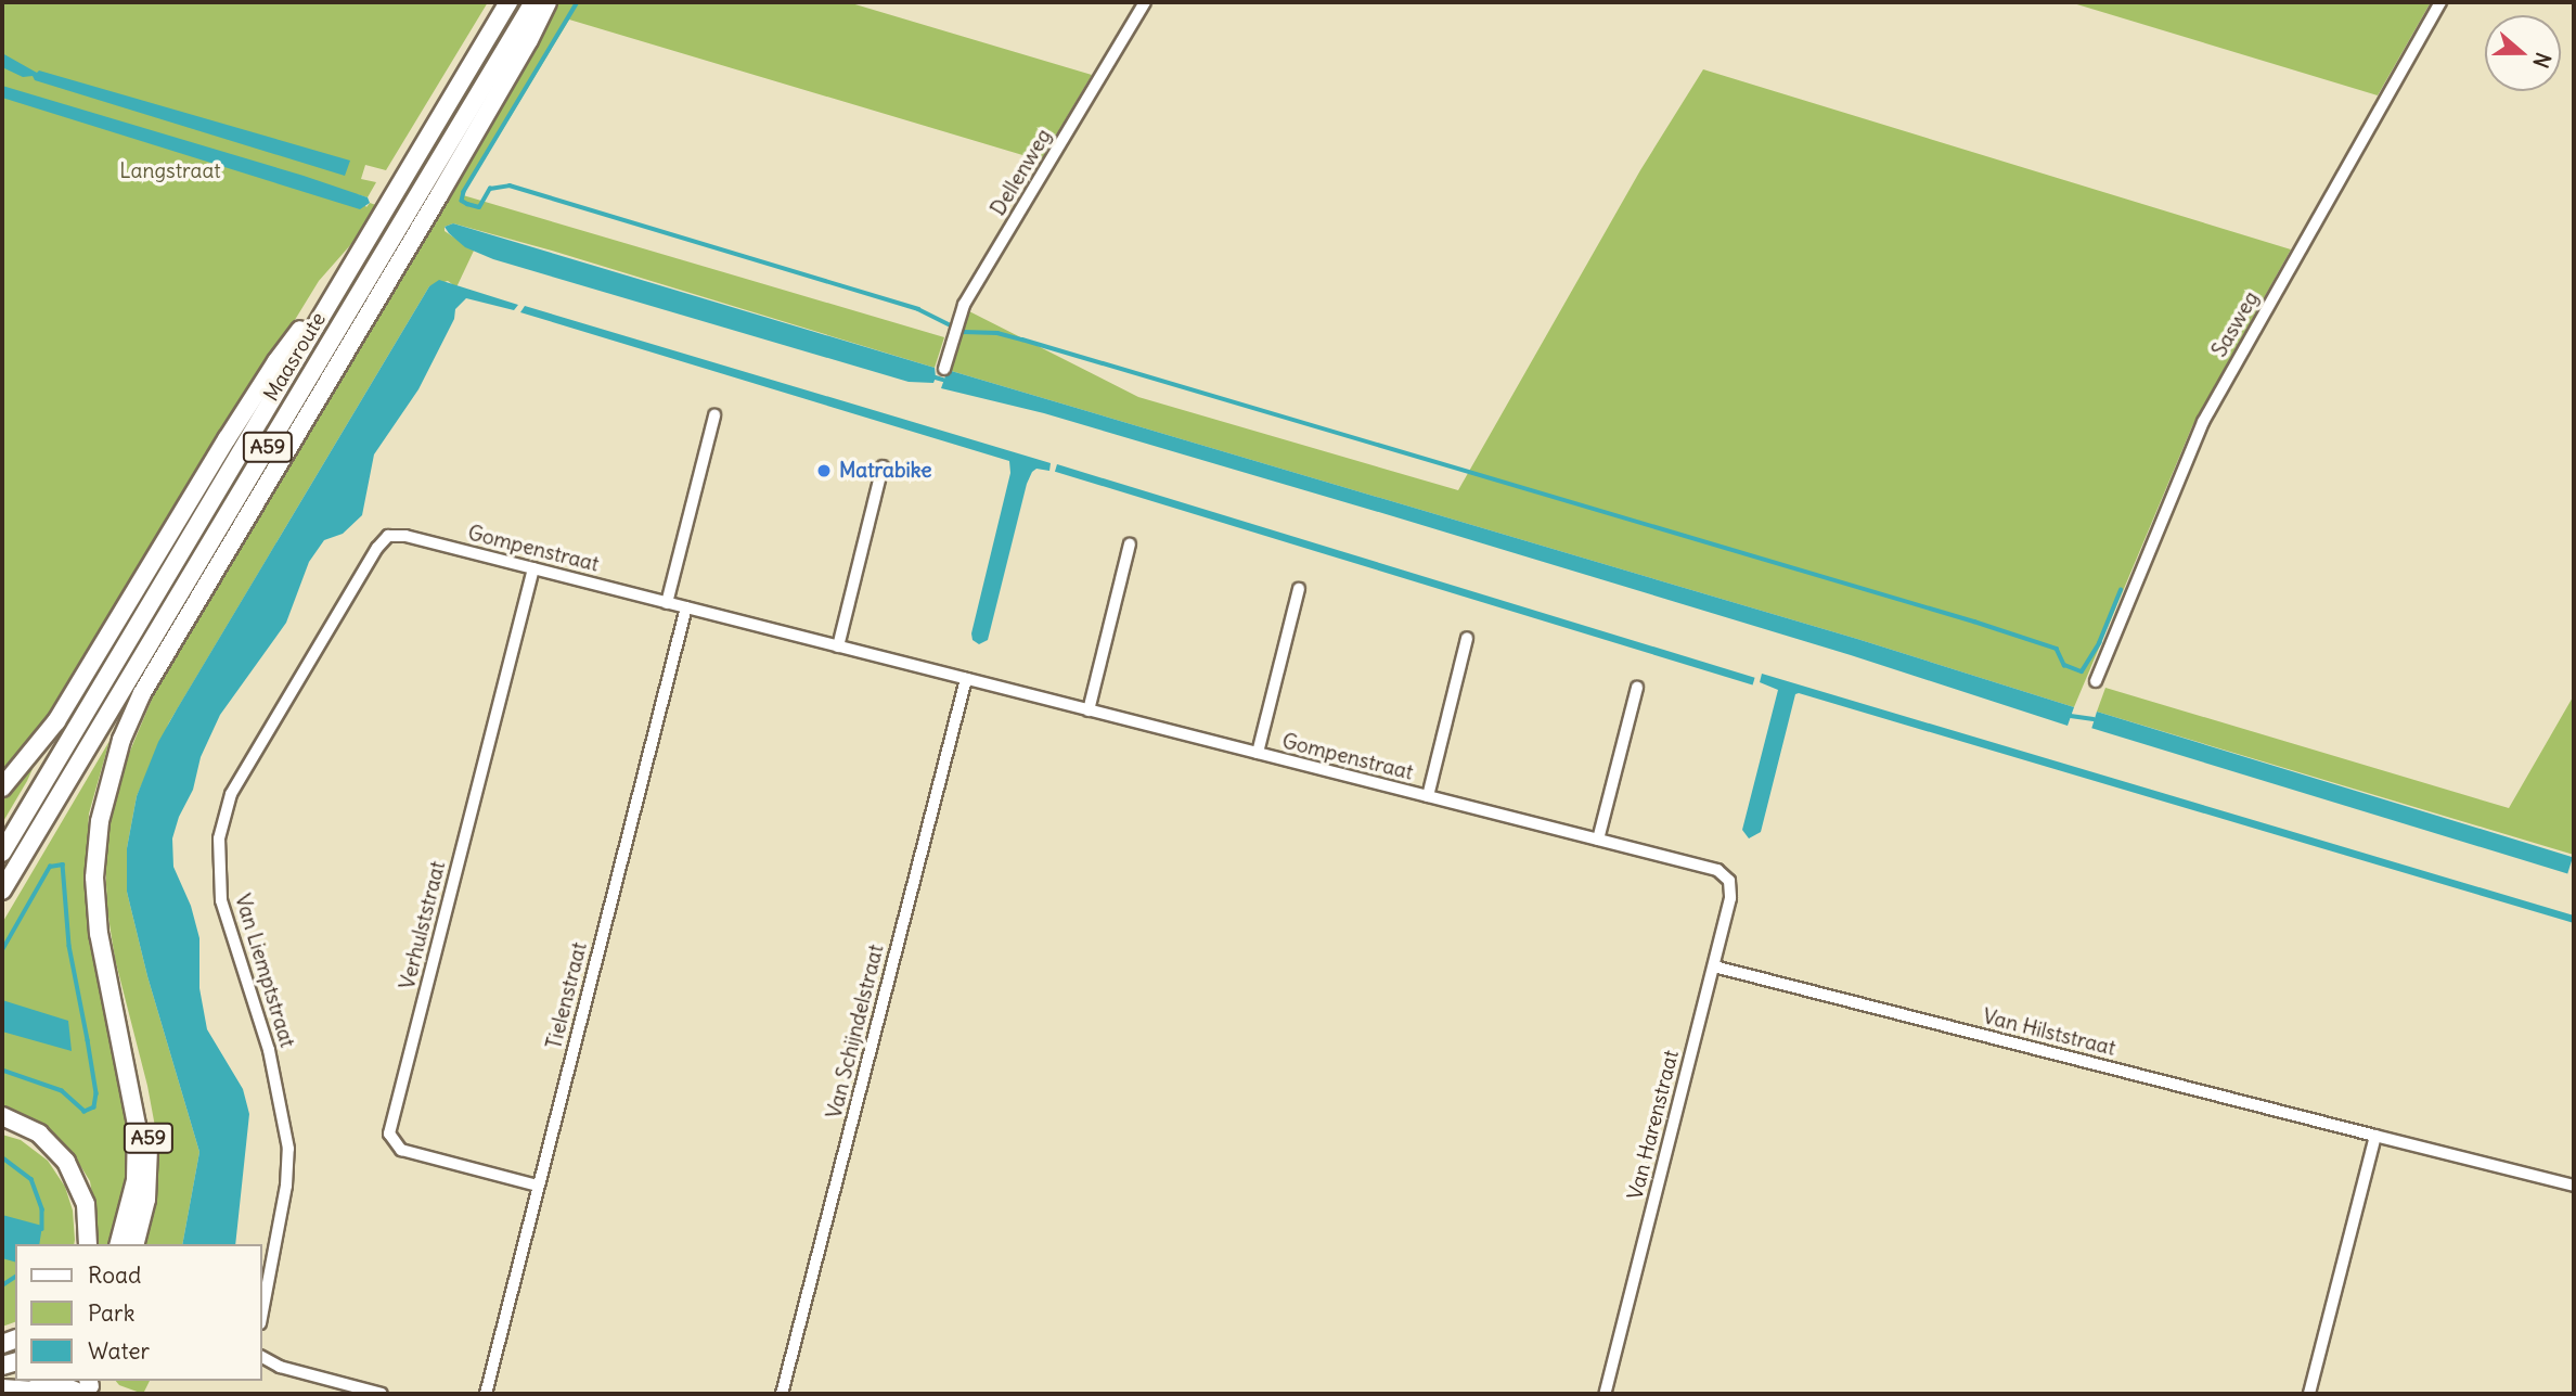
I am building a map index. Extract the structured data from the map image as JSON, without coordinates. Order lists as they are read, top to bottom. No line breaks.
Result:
{"streets":{"highway":["Maasroute","A59"],"street":["Dellenweg","Sasweg","Gompenstraat","Verhulststraat","Van Liemptstraat","Tielenstraat","Van Schijndelstraat","Van Hilststraat","Van Harenstraat"]},"crossings":[["Maasroute","A59"],["Gompenstraat","Verhulststraat"],["Gompenstraat","Van Liemptstraat"],["Gompenstraat","Tielenstraat"],["Gompenstraat","Van Schijndelstraat"],["Gompenstraat","Van Harenstraat"],["Verhulststraat","Tielenstraat"],["Van Hilststraat","Van Harenstraat"]],"parks":["Langstraat"],"places":["Matrabike"],"legend":["Road","Park","Water"],"north":"right"}
